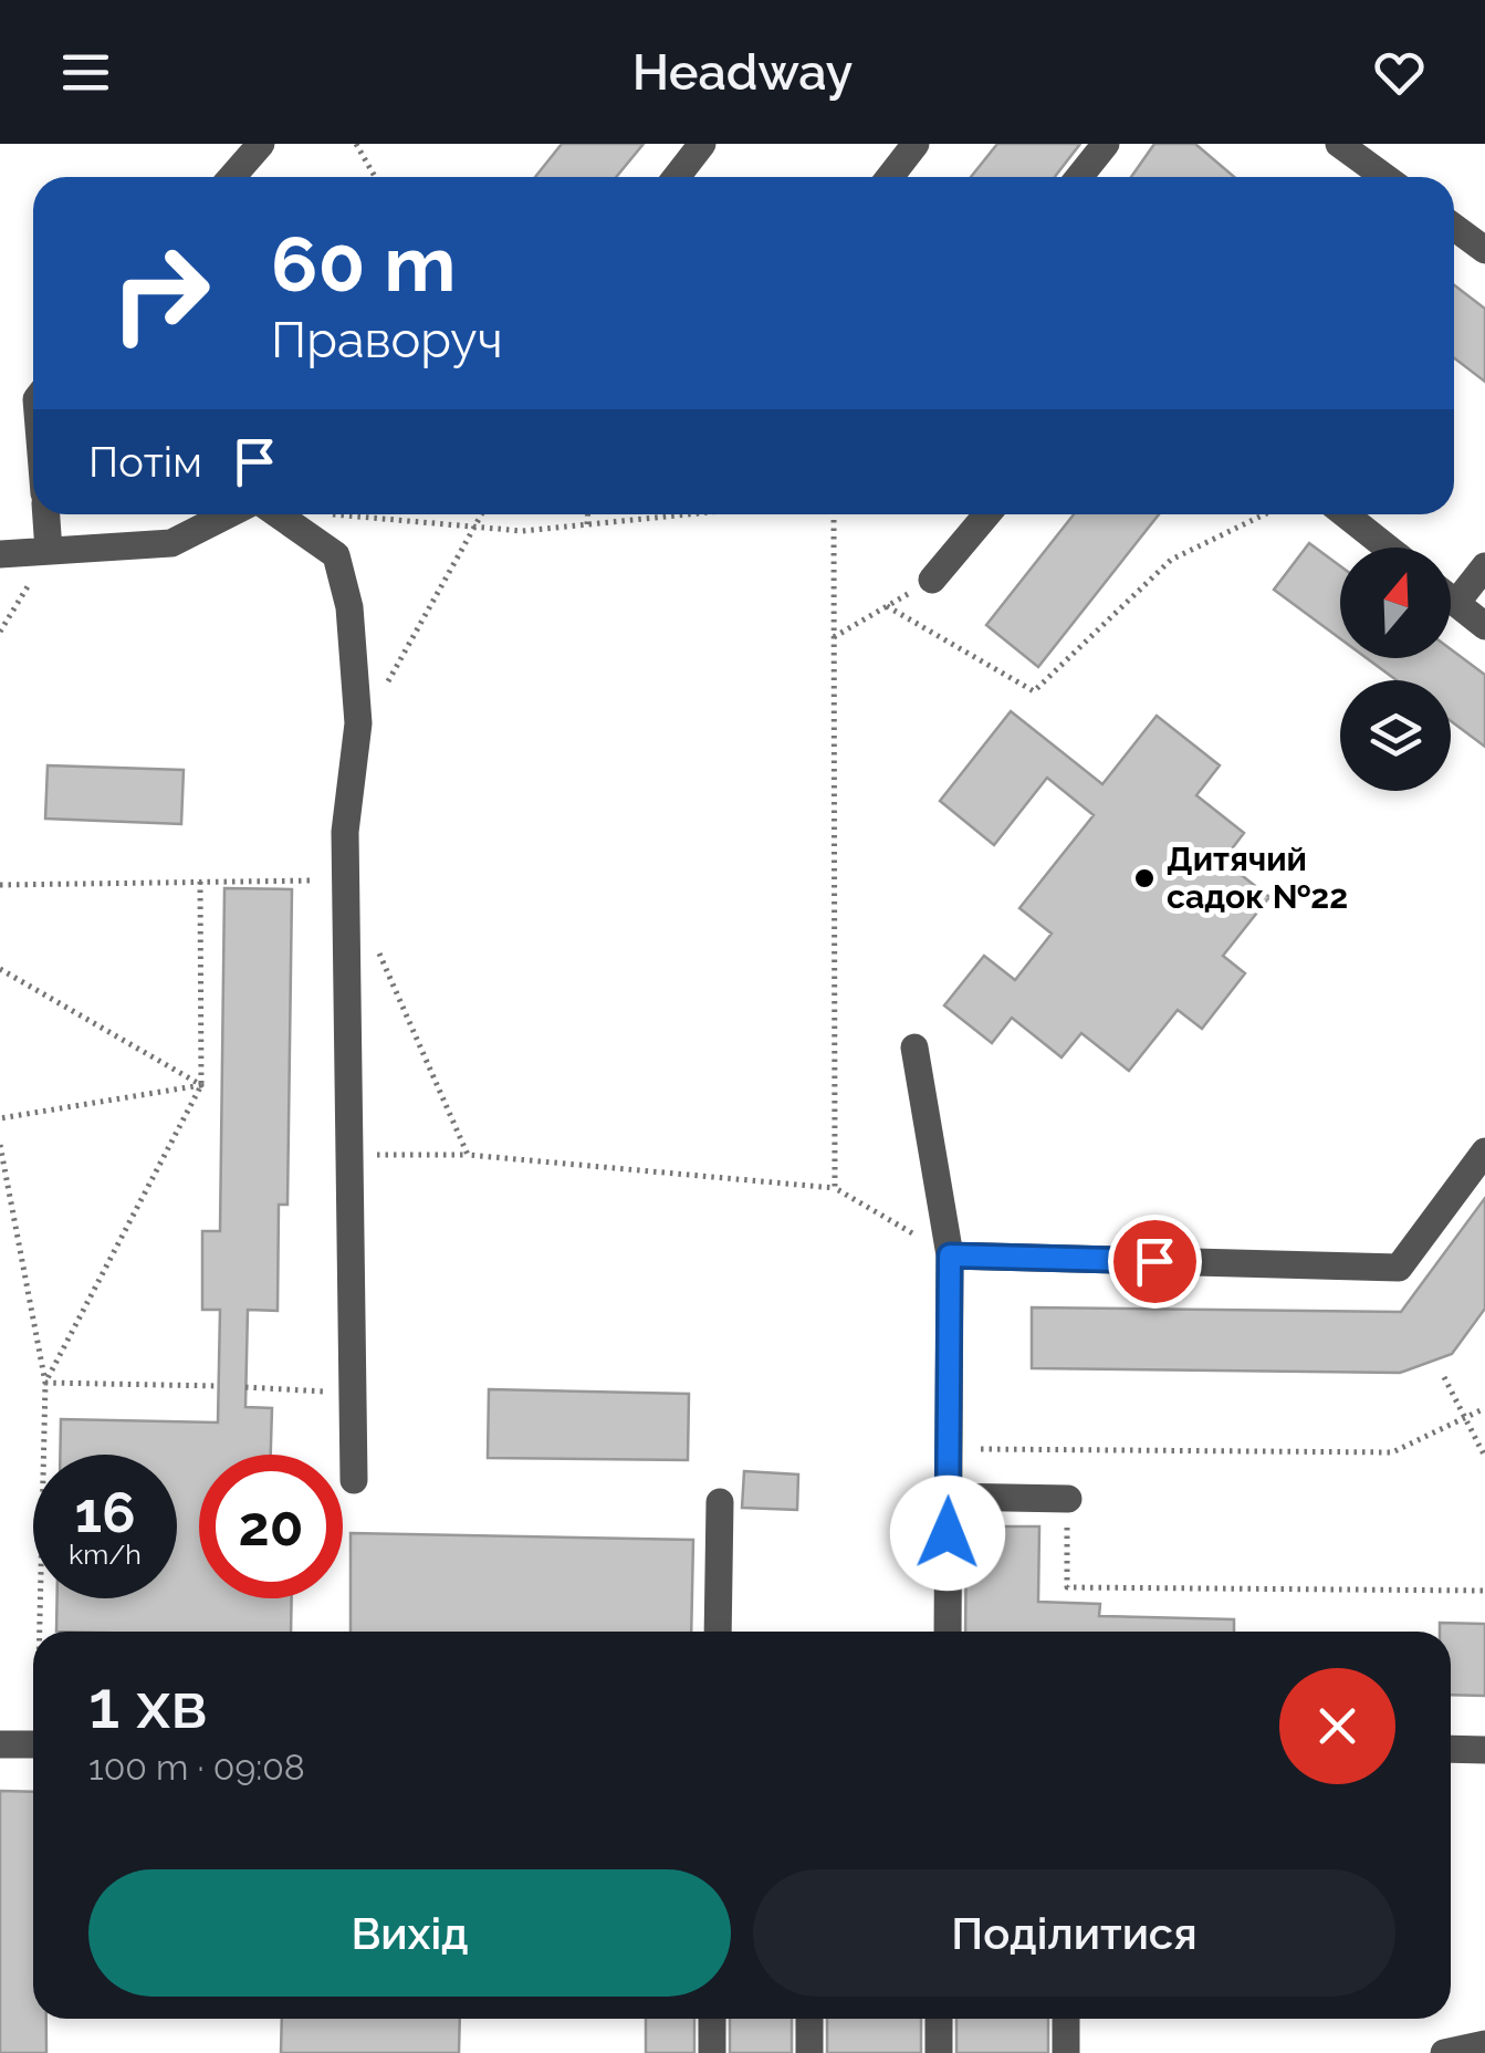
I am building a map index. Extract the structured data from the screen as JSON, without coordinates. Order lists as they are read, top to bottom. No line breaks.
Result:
{"places":["Дитячий садок №22"],"north":"top","page":{"header":"Headway","turn":["60 m","Праворуч"],"then":"Потім","speed":"16 km/h","limit":"20","heading":["1 хв","100 m · 09:08"],"buttons":["Вихід","Поділитися"]}}
